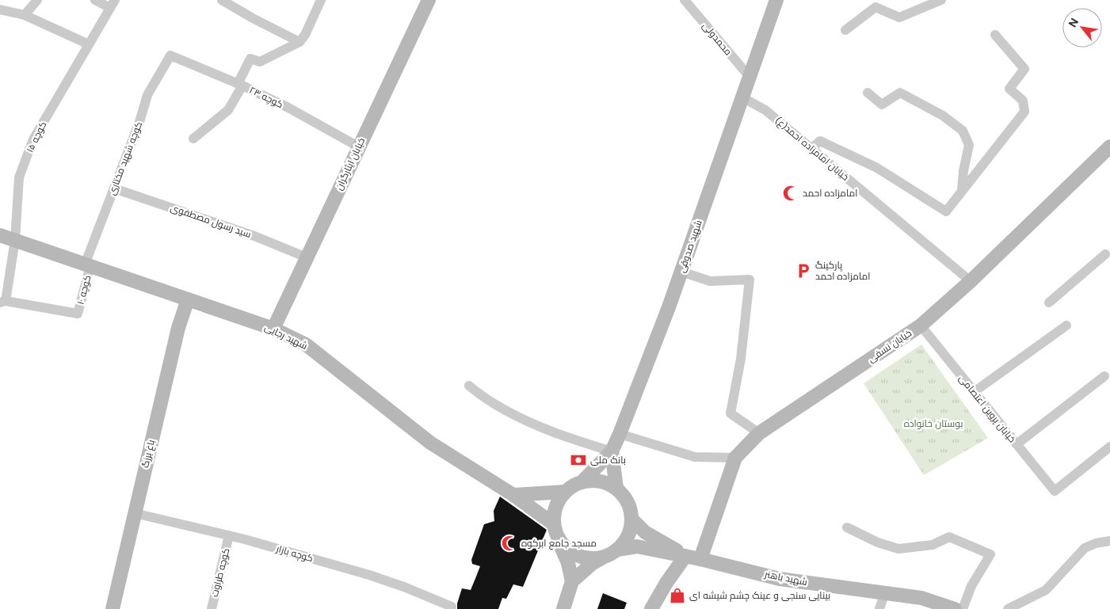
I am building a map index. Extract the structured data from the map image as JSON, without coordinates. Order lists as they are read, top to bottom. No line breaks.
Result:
{"streets":{"street":["محمدولی","کوچه ۲۳","کوچه ۱۵","خیابان امامزاده احمد(ع)","کوچه شهید مختاری","خیابان ایثارگران","سید رسول مصطفوی","شهید صدوقی","کوچه ۱۰","شهید رجایی","خیابان نسفی","خیابان پروین اعتصامی","باغ برزگ","کوچه بازار","کوچه طراوت","شهید باهنر"]},"crossings":[["محمدولی","شهید صدوقی"],["کوچه ۲۳","کوچه شهید مختاری"],["کوچه ۲۳","خیابان ایثارگران"],["کوچه ۱۵","کوچه ۱۰"],["کوچه ۱۵","شهید رجایی"],["خیابان امامزاده احمد(ع)","شهید صدوقی"],["خیابان امامزاده احمد(ع)","خیابان نسفی"],["کوچه شهید مختاری","سید رسول مصطفوی"],["کوچه شهید مختاری","کوچه ۱۰"],["کوچه شهید مختاری","شهید رجایی"],["خیابان ایثارگران","سید رسول مصطفوی"],["خیابان ایثارگران","شهید رجایی"],["شهید صدوقی","شهید رجایی"],["شهید صدوقی","شهید باهنر"],["کوچه ۱۰","شهید رجایی"],["شهید رجایی","باغ برزگ"],["شهید رجایی","شهید باهنر"],["خیابان نسفی","خیابان پروین اعتصامی"],["خیابان نسفی","شهید باهنر"],["باغ برزگ","کوچه بازار"],["کوچه بازار","کوچه طراوت"]],"parks":["بوستان خانواده"],"places":{"mosque":["امامزاده احمد","مسجد جامع ابرکوه"],"parking":["پارکینگ امامزاده احمد"],"bank":["بانک ملی"],"shop":["بینایی سنجی و عینک چشم شیشه ای"]},"north":"top left"}
